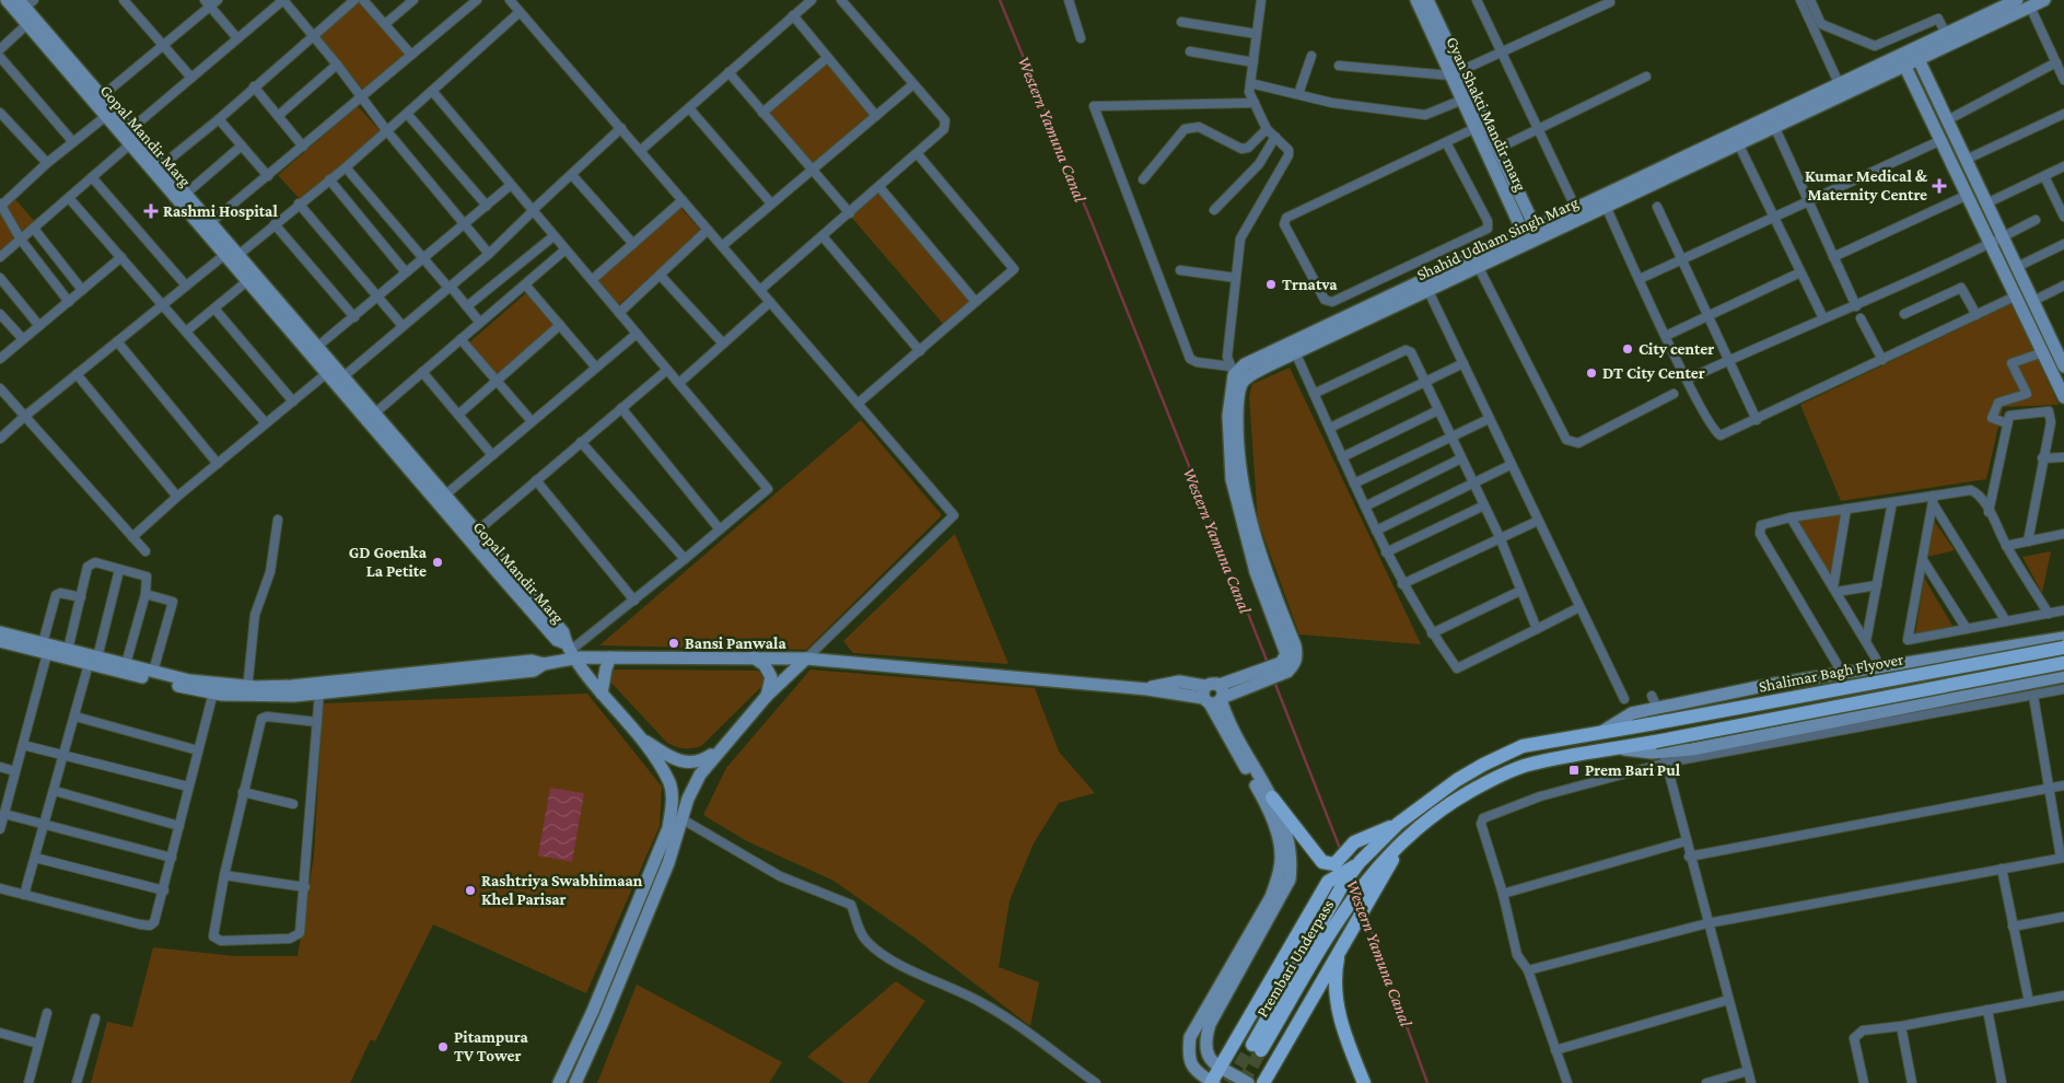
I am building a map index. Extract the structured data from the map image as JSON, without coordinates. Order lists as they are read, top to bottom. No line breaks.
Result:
{"streets":{"main road":["Shalimar Bagh Flyover","Prembari Underpass"],"street":["Gyan Shakti Mandir marg","Gopal Mandir Marg","Shahid Udham Singh Marg"]},"crossings":[["Gyan Shakti Mandir marg","Shahid Udham Singh Marg"],["Shalimar Bagh Flyover","Prembari Underpass"]],"water":["Western Yamuna Canal"],"places":{"health":["Kumar Medical & Maternity Centre","Rashmi Hospital"],"other":["Trnatva","City center","DT City Center","GD Goenka La Petite","Bansi Panwala","Rashtriya Swabhimaan Khel Parisar","Pitampura TV Tower"],"transit":["Prem Bari Pul"]}}
